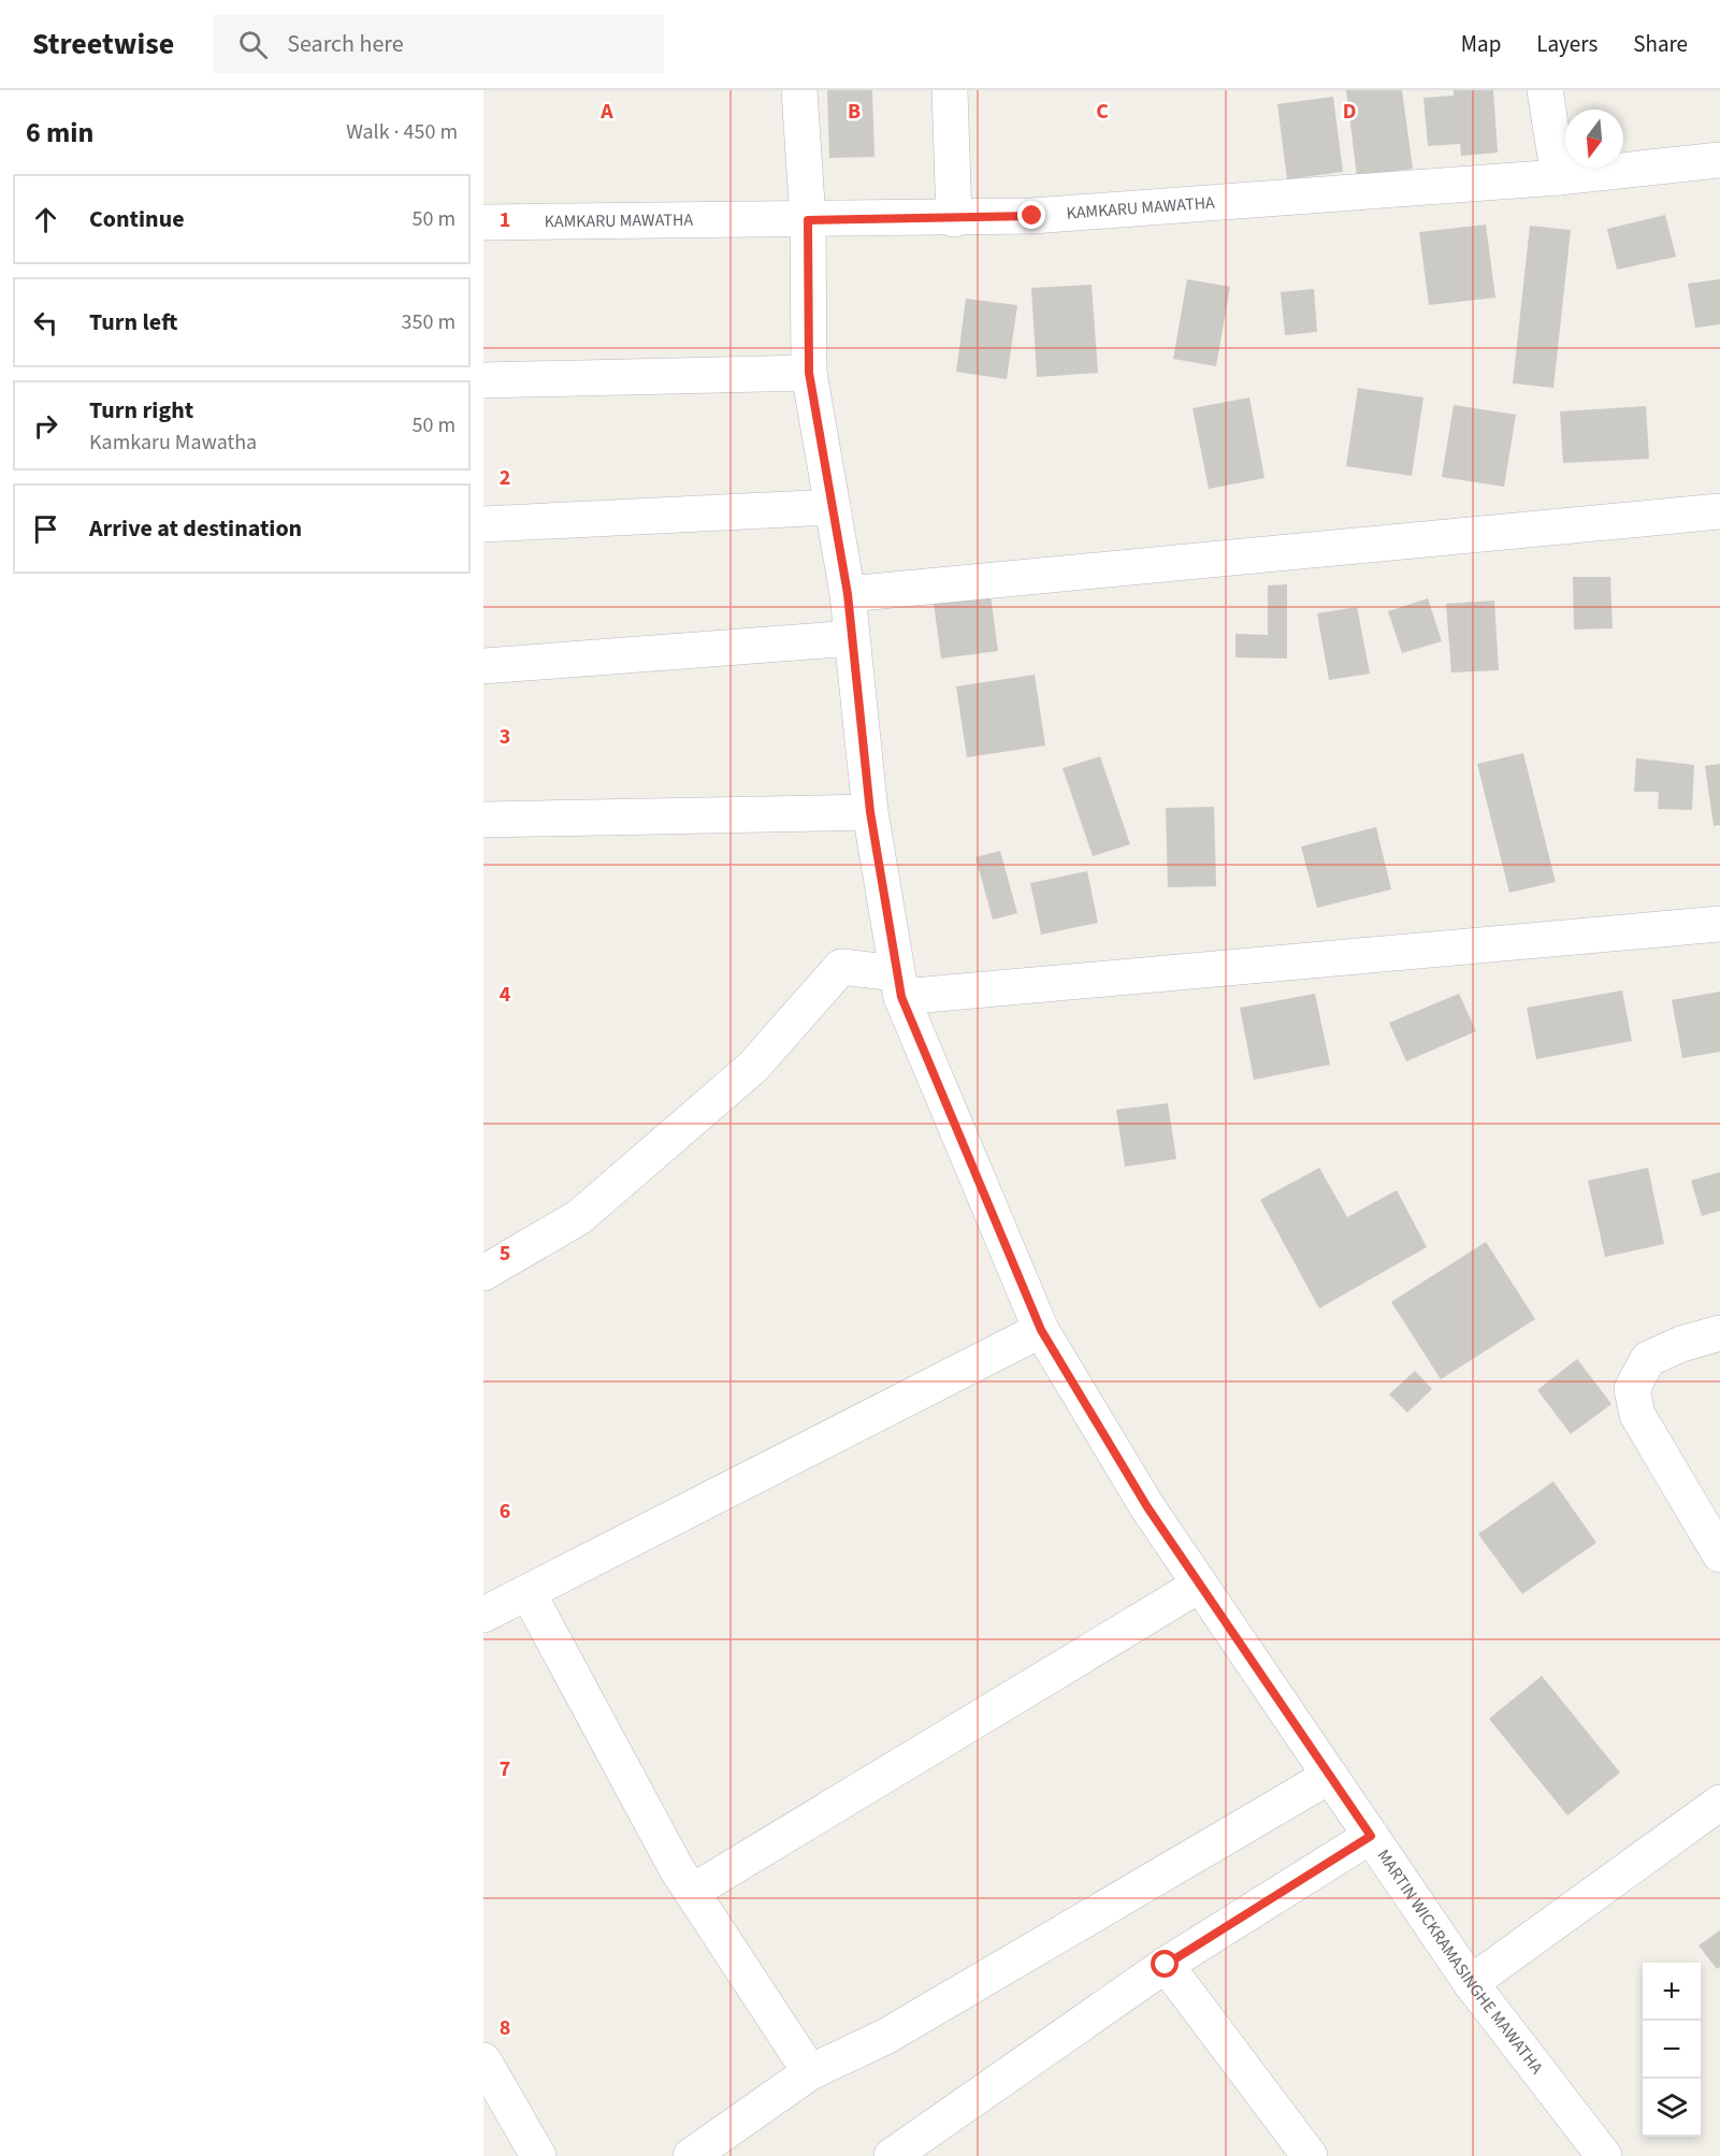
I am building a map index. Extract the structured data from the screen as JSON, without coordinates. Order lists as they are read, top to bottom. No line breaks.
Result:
{"streets":{"street":["KAMKARU MAWATHA","MARTIN WICKRAMASINGHE MAWATHA"]},"crossings":[["KAMKARU MAWATHA","MARTIN WICKRAMASINGHE MAWATHA"]],"north":"bottom","page":{"header":"Streetwise","search":"Search here","nav":["Map","Layers","Share"],"heading":["6 min","Walk · 450 m"],"list":[["Continue","50 m"],["Turn left","350 m"],["Turn right","Kamkaru Mawatha","50 m"],"Arrive at destination"],"map_buttons":["+","−"]},"grid":{"columns":["A","B","C","D"],"rows":["1","2","3","4","5","6","7","8"]}}
